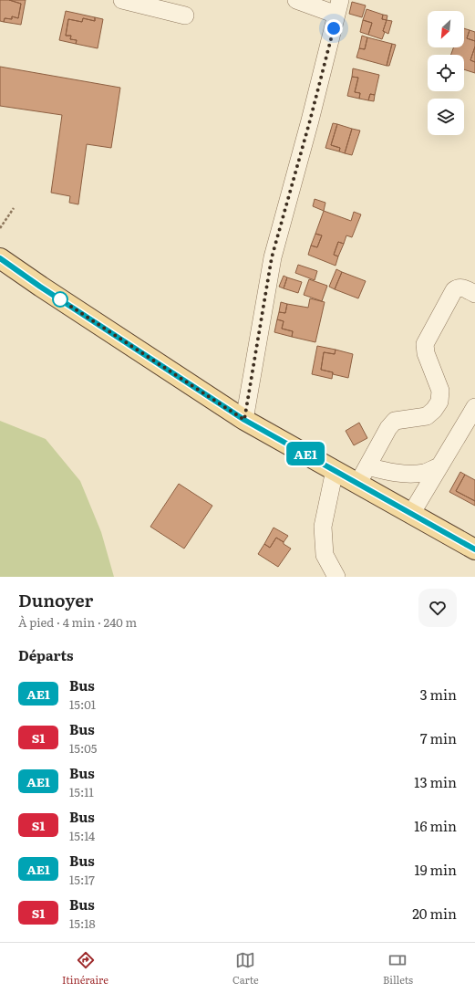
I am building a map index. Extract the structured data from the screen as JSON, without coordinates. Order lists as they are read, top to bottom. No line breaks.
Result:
{"lines":["bus line AE1"],"north":"bottom left","page":{"on_map":"AE1","heading":[["Dunoyer","À pied · 4 min · 240 m"],"Départs"],"list":[{"mark":"AE1","name":"Bus","note":"15:01","value":"3 min"},{"mark":"S1","name":"Bus","note":"15:05","value":"7 min"},{"mark":"AE1","name":"Bus","note":"15:11","value":"13 min"},{"mark":"S1","name":"Bus","note":"15:14","value":"16 min"},{"mark":"AE1","name":"Bus","note":"15:17","value":"19 min"},{"mark":"S1","name":"Bus","note":"15:18","value":"20 min"}],"tabs":["Itinéraire","Carte","Billets"]}}
